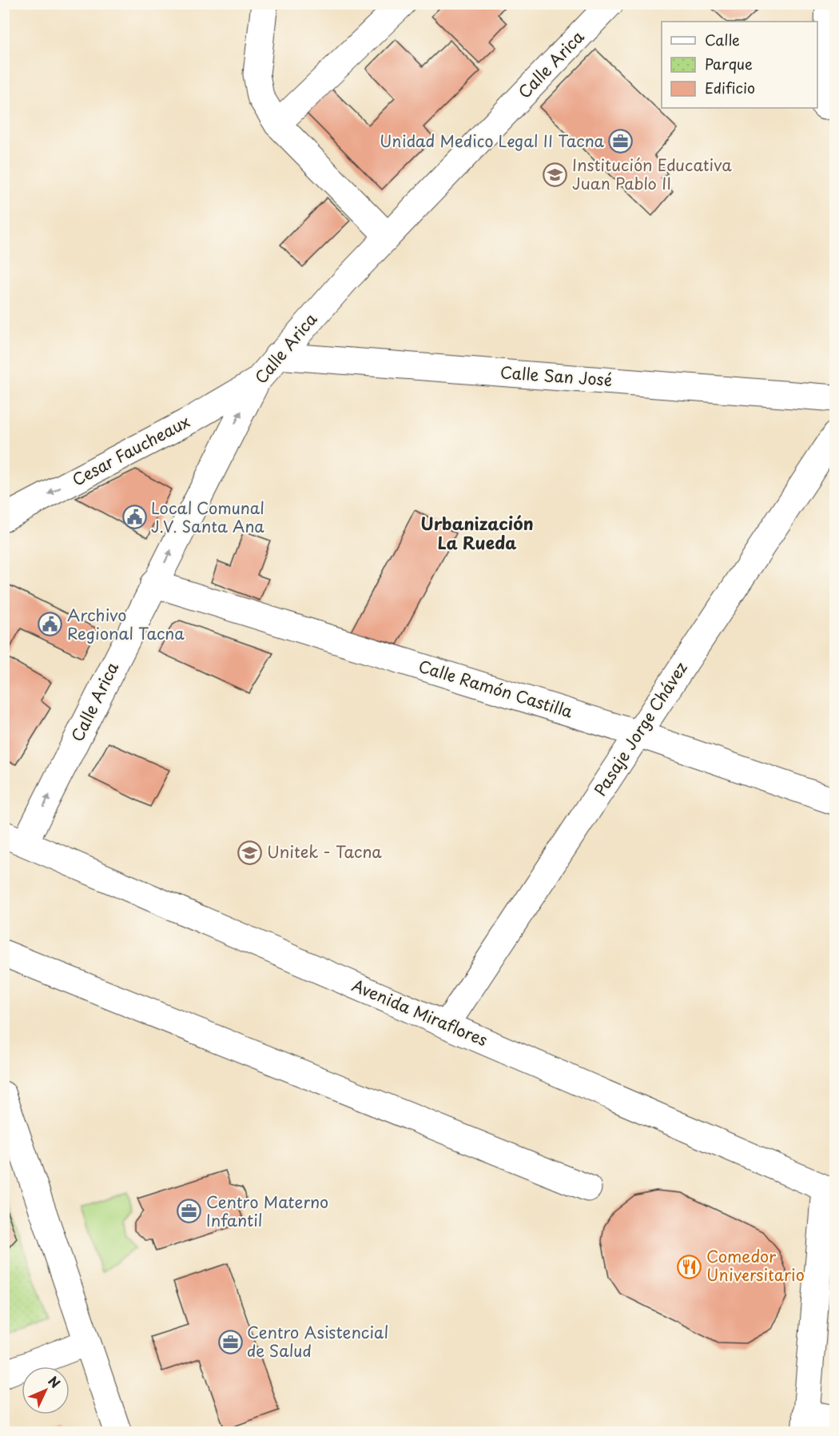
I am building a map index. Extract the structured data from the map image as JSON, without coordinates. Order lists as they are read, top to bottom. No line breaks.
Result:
{"streets":{"street":["Calle Arica","Calle San José","Cesar Faucheaux","Calle Ramón Castilla","Pasaje Jorge Chávez","Avenida Miraflores"]},"crossings":[["Calle Arica","Calle San José"],["Calle Arica","Cesar Faucheaux"],["Calle Arica","Calle Ramón Castilla"],["Calle Arica","Avenida Miraflores"],["Calle Ramón Castilla","Pasaje Jorge Chávez"],["Pasaje Jorge Chávez","Avenida Miraflores"]],"one_way":["Calle Arica","Cesar Faucheaux"],"districts":["Urbanización La Rueda"],"places":{"office":["Unidad Medico Legal II Tacna","Centro Materno Infantil","Centro Asistencial de Salud"],"school or university":["Institución Educativa Juan Pablo II","Unitek - Tacna"],"public building":["Local Comunal J.V. Santa Ana","Archivo Regional Tacna"],"restaurant":["Comedor Universitario"]},"legend":["Calle","Parque","Edificio"],"north":"top right"}
